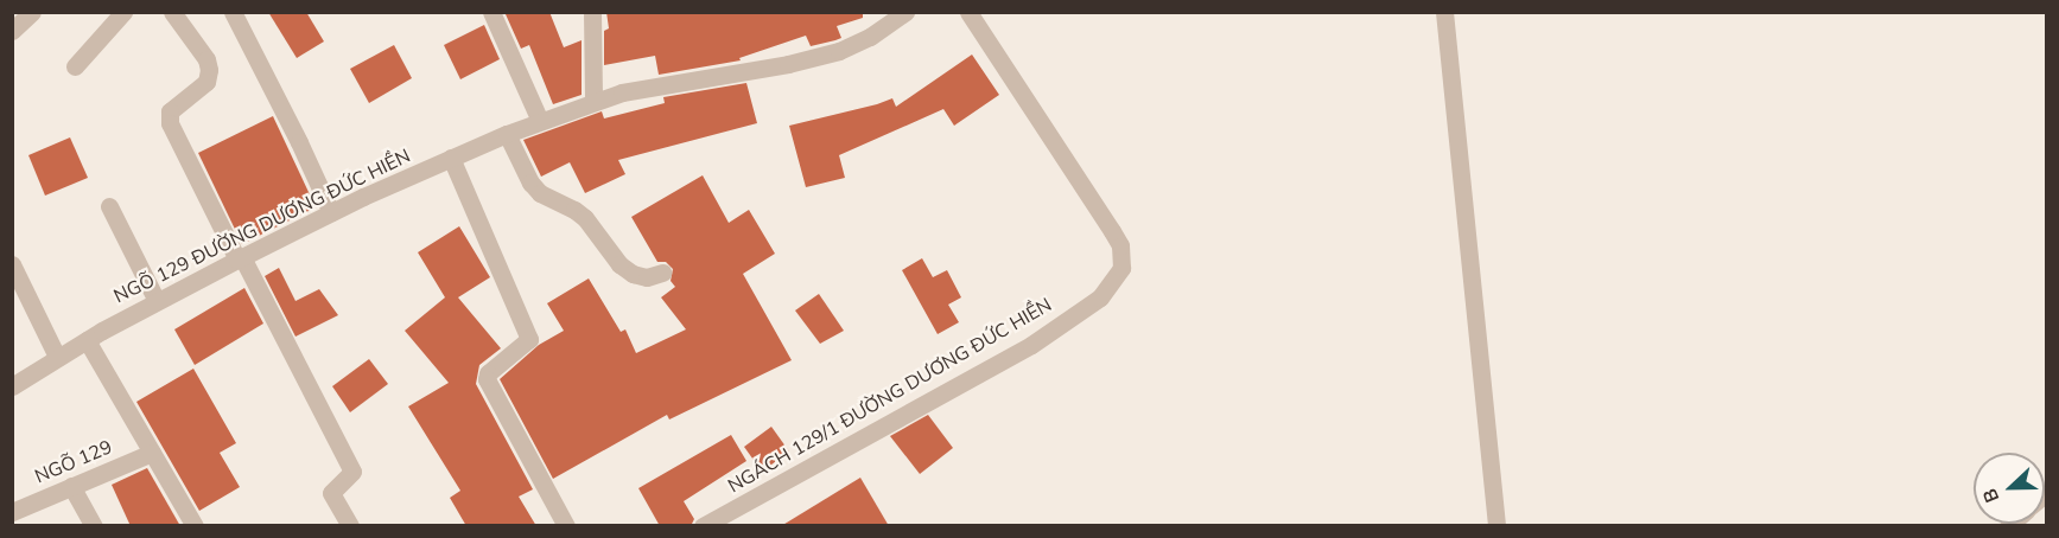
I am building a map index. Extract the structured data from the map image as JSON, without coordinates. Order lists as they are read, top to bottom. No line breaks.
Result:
{"streets":{"street":["NGÕ 129 ĐƯỜNG DƯƠNG ĐỨC HIỀN","NGÁCH 129/1 ĐƯỜNG DƯƠNG ĐỨC HIỀN","NGÕ 129"]},"north":"left"}
